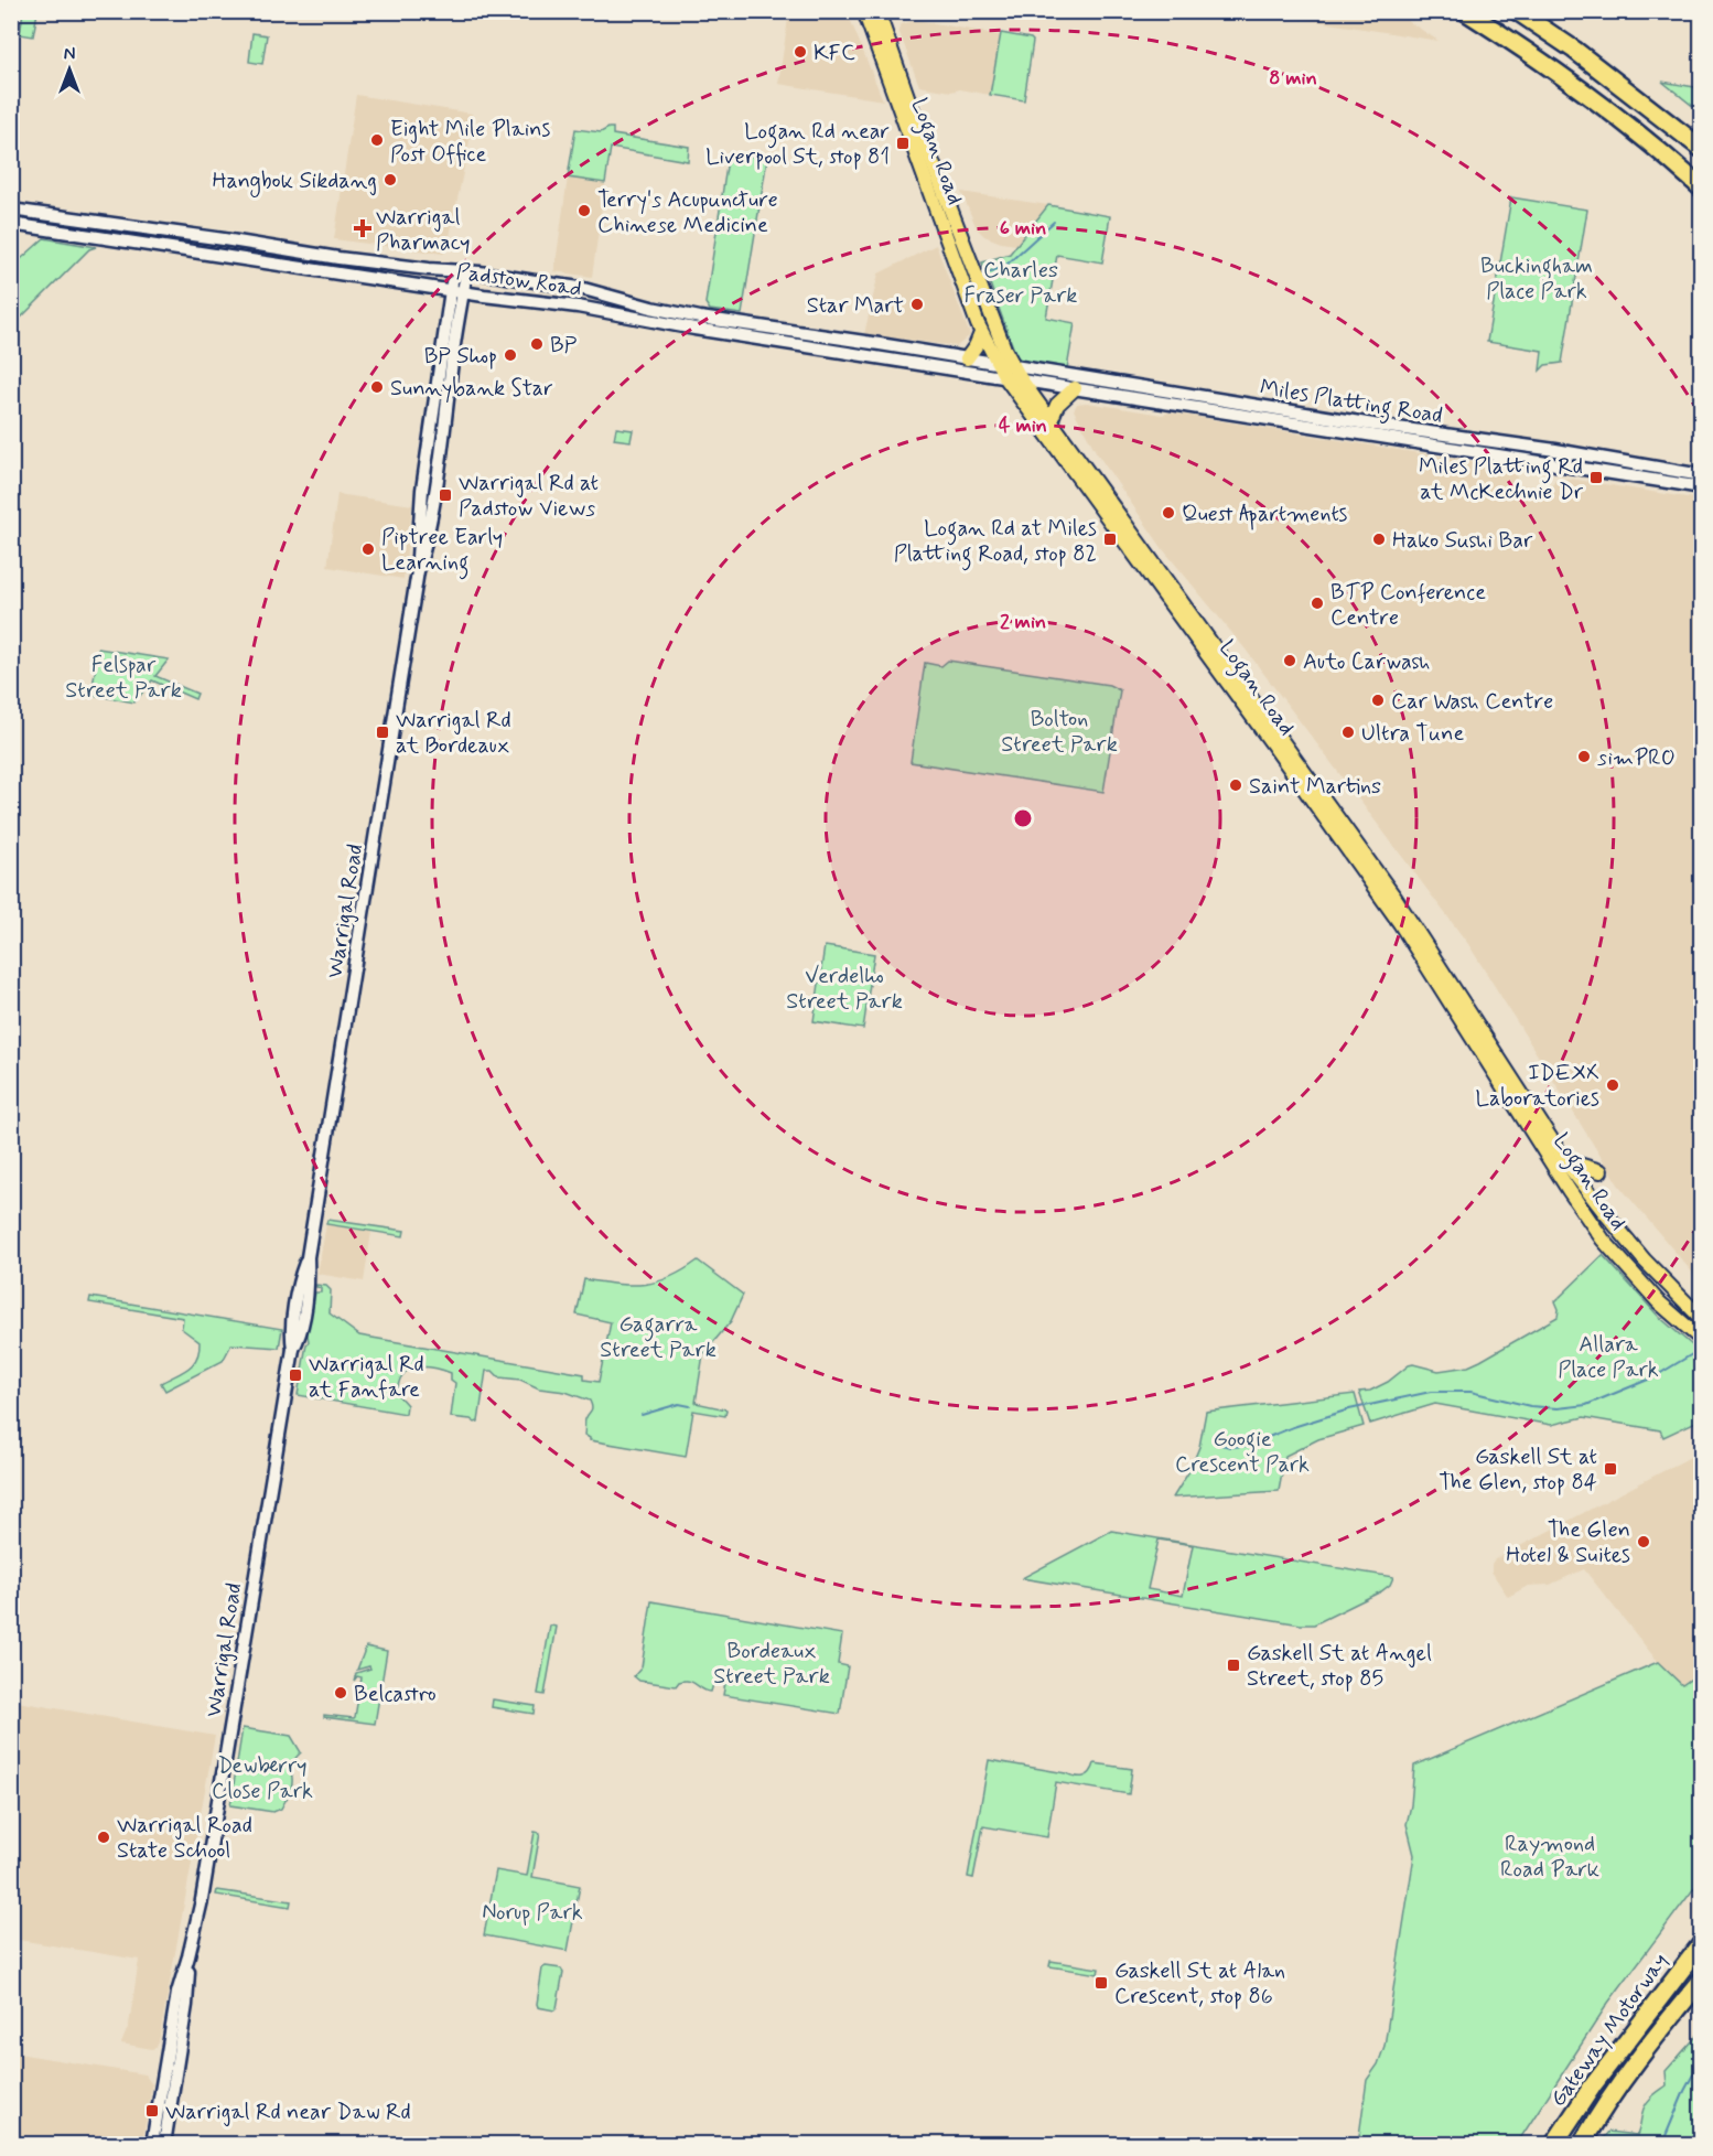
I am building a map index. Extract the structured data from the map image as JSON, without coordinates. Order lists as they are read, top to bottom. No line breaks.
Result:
{"streets":{"highway":["Gateway Motorway"],"main road":["Logan Road","Padstow Road","Miles Platting Road","Warrigal Road"]},"crossings":[["Logan Road","Padstow Road"],["Logan Road","Miles Platting Road"],["Padstow Road","Miles Platting Road"],["Padstow Road","Warrigal Road"]],"parks":["Buckingham Place Park","Charles Fraser Park","Felspar Street Park","Bolton Street Park","Verdelho Street Park","Gagarra Street Park","Allara Place Park","Googie Crescent Park","Bordeaux Street Park","Dewberry Close Park","Raymond Road Park","Norup Park"],"places":{"other":["KFC","Eight Mile Plains Post Office","Hangbok Sikdang","Terry's Acupuncture Chinese Medicine","Star Mart","BP","BP Shop","Sunnybank Star","Quest Apartments","Hako Sushi Bar","Piptree Early Learning","BTP Conference Centre","Auto Carwash","Car Wash Centre","Ultra Tune","simPRO","Saint Martins","IDEXX Laboratories","The Glen Hotel & Suites","Belcastro","Warrigal Road State School"],"transit":["Logan Rd near Liverpool St, stop 81","Miles Platting Rd at McKechnie Dr","Warrigal Rd at Padstow Views","Logan Rd at Miles Platting Road, stop 82","Warrigal Rd at Bordeaux","Warrigal Rd at Fanfare","Gaskell St at The Glen, stop 84","Gaskell St at Angel Street, stop 85","Gaskell St at Alan Crescent, stop 86","Warrigal Rd near Daw Rd"],"health":["Warrigal Pharmacy"]},"north":"top","rings":["8 min","6 min","4 min","2 min"]}
